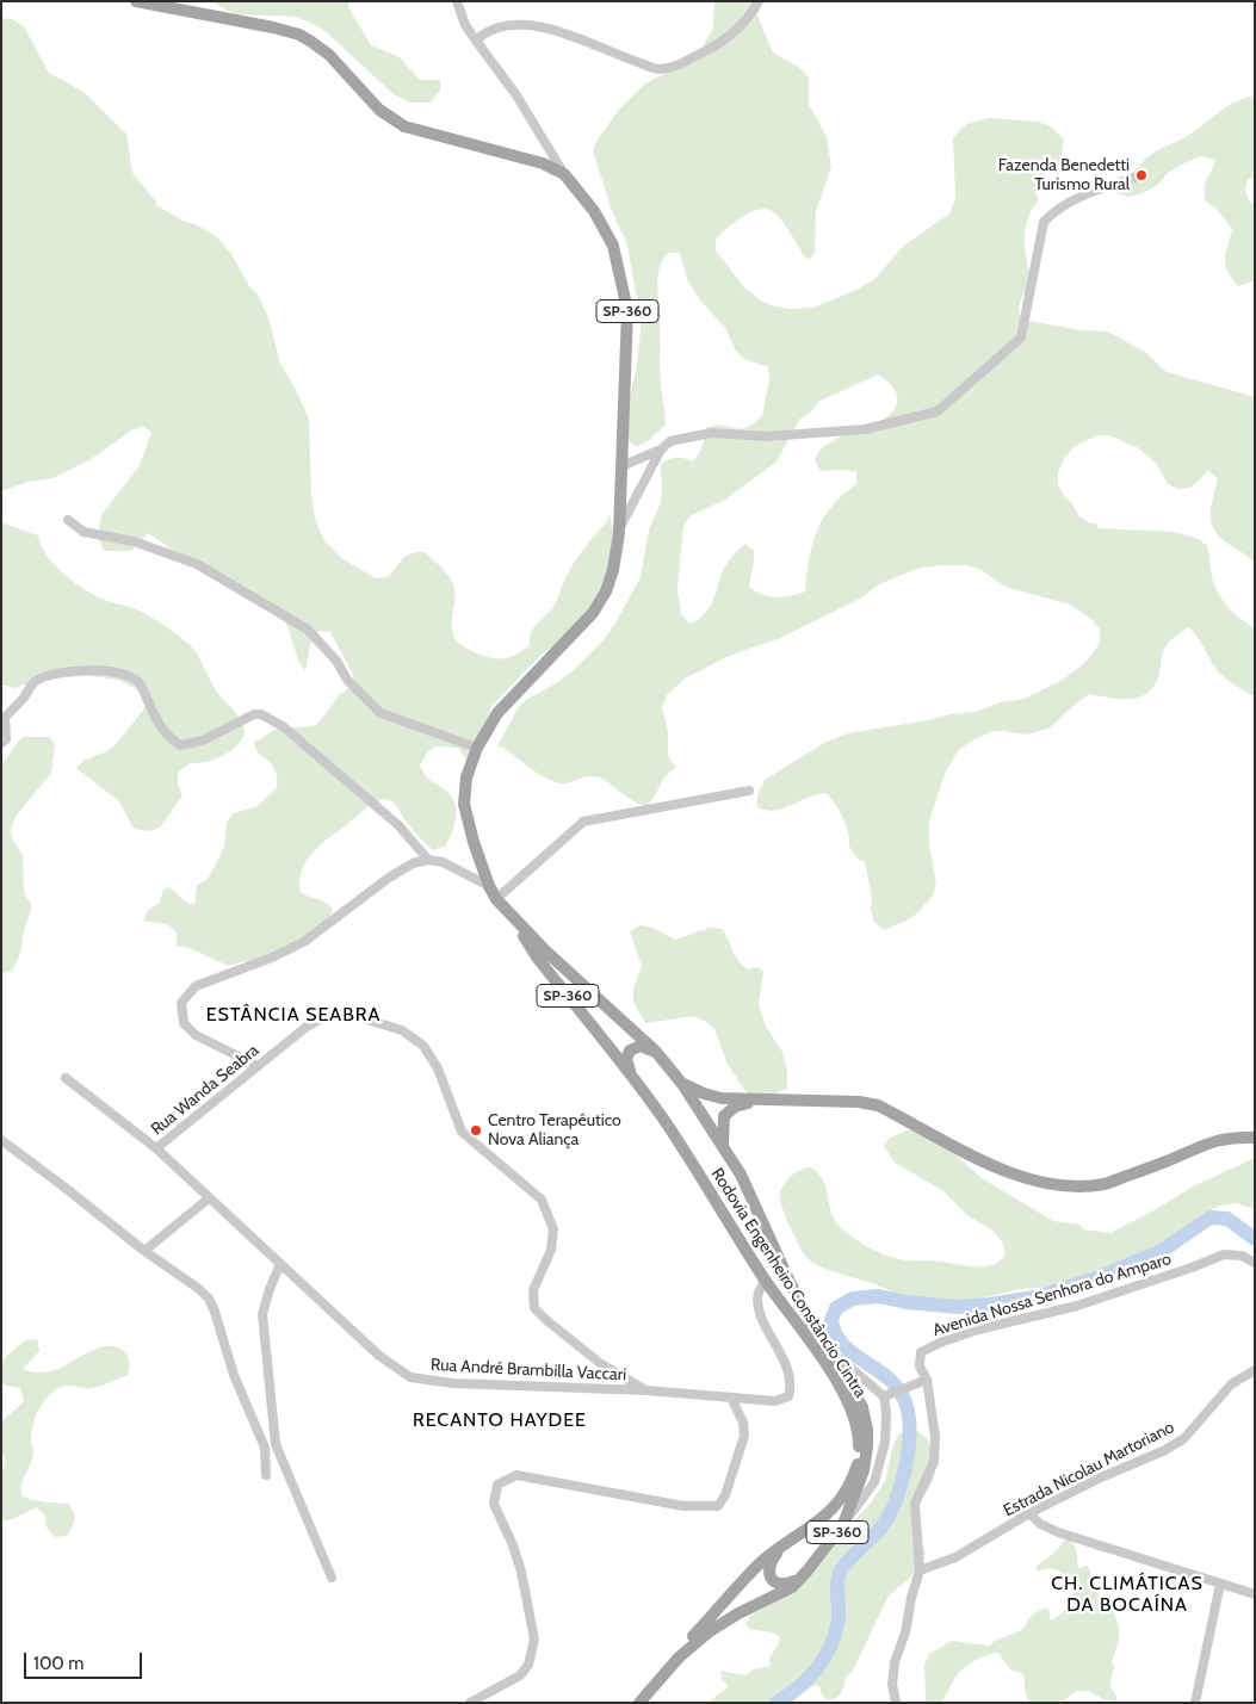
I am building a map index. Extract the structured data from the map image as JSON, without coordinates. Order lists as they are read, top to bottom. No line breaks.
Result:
{"streets":{"main road":["SP-360","Rodovia Engenheiro Constâncio Cintra"],"street":["Rua Wanda Seabra","Avenida Nossa Senhora do Amparo","Rua André Brambilla Vaccari","Estrada Nicolau Martoriano"]},"crossings":[["Rua Wanda Seabra","Rua André Brambilla Vaccari"],["Rodovia Engenheiro Constâncio Cintra","Rua André Brambilla Vaccari"]],"districts":["ESTÂNCIA SEABRA","RECANTO HAYDEE","CH. CLIMÁTICAS DA BOCAÍNA"],"places":["Fazenda Benedetti Turismo Rural","Centro Terapêutico Nova Aliança"],"scale_bar":"100 m"}
